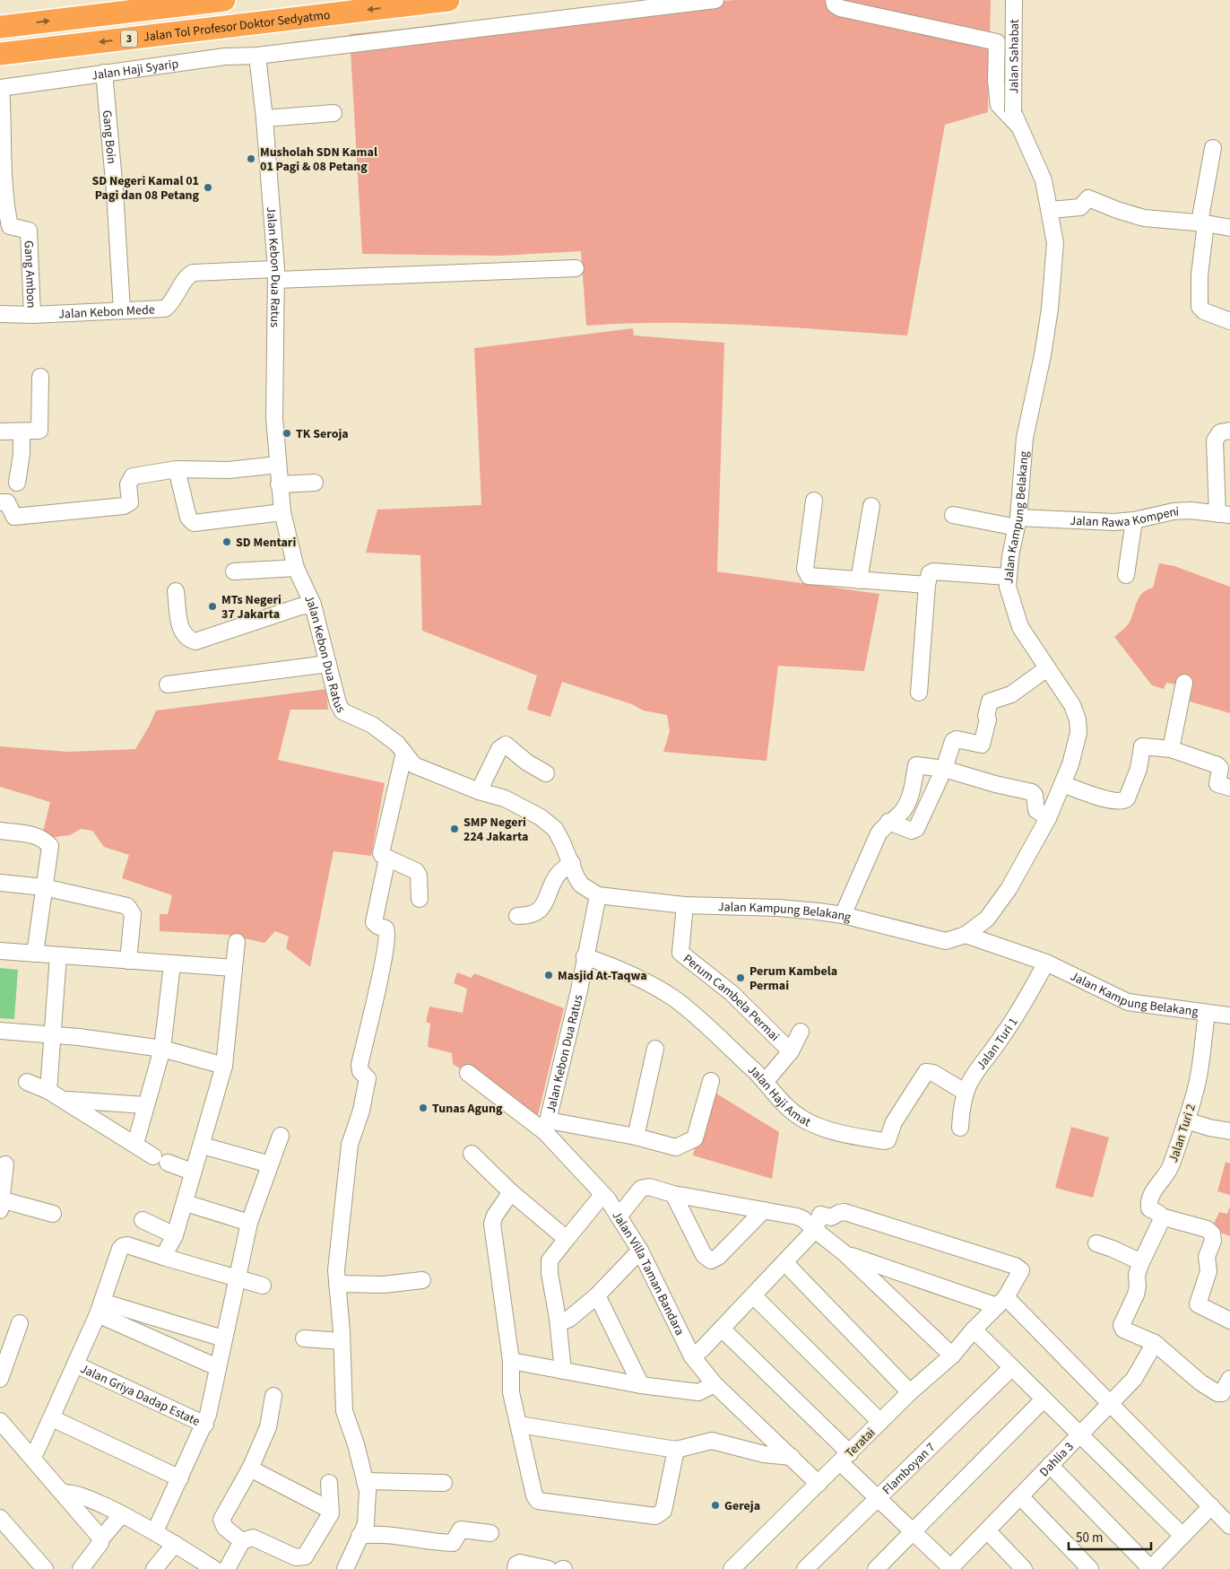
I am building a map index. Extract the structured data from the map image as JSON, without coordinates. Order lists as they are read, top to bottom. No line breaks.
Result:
{"streets":{"highway":["Jalan Tol Profesor Doktor Sedyatmo","3"],"street":["Jalan Sahabat","Jalan Haji Syarip","Gang Boin","Jalan Kebon Dua Ratus","Gang Ambon","Jalan Kebon Mede","Jalan Rawa Kompeni","Jalan Kampung Belakang","Perum Cambela Permai","Jalan Turi 1","Jalan Haji Amat","Jalan Turi 2","Jalan Villa Taman Bandara","Jalan Griya Dadap Estate","Teratai","Dahlia 3","Flamboyan 7"]},"crossings":[["Jalan Sahabat","Jalan Kampung Belakang"],["Jalan Haji Syarip","Gang Boin"],["Jalan Haji Syarip","Jalan Kebon Dua Ratus"],["Jalan Haji Syarip","Gang Ambon"],["Gang Boin","Jalan Kebon Mede"],["Jalan Kebon Dua Ratus","Jalan Kebon Mede"],["Jalan Kebon Dua Ratus","Jalan Kampung Belakang"],["Jalan Kebon Dua Ratus","Jalan Haji Amat"],["Jalan Kebon Dua Ratus","Jalan Villa Taman Bandara"],["Gang Ambon","Jalan Kebon Mede"],["Jalan Rawa Kompeni","Jalan Kampung Belakang"],["Jalan Kampung Belakang","Perum Cambela Permai"],["Jalan Kampung Belakang","Jalan Turi 1"],["Jalan Kampung Belakang","Jalan Turi 2"],["Jalan Turi 1","Jalan Haji Amat"],["Jalan Villa Taman Bandara","Teratai"]],"places":["Musholah SDN Kamal 01 Pagi & 08 Petang","SD Negeri Kamal 01 Pagi dan 08 Petang","TK Seroja","SD Mentari","MTs Negeri 37 Jakarta","SMP Negeri 224 Jakarta","Masjid At-Taqwa","Perum Kambela Permai","Tunas Agung","Gereja"],"scale_bar":"50 m"}
